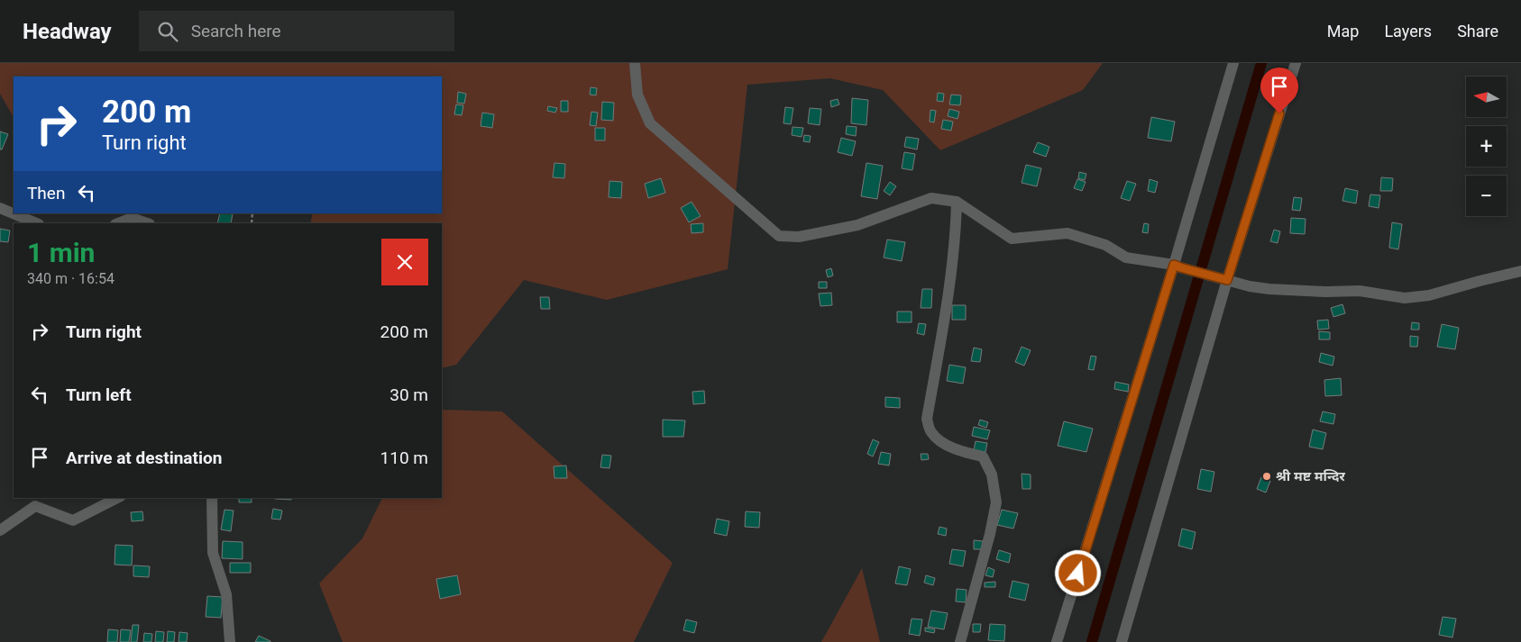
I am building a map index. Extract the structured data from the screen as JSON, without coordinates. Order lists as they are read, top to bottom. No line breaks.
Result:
{"places":["श्री मष्ट मन्दिर"],"north":"left","page":{"header":"Headway","search":"Search here","nav":["Map","Layers","Share"],"map_buttons":["+","−"],"turn":["200 m","Turn right"],"then":"Then","heading":["1 min","340 m · 16:54"],"list":[{"name":"Turn right","value":"200 m"},{"name":"Turn left","value":"30 m"},{"name":"Arrive at destination","value":"110 m"}]}}
